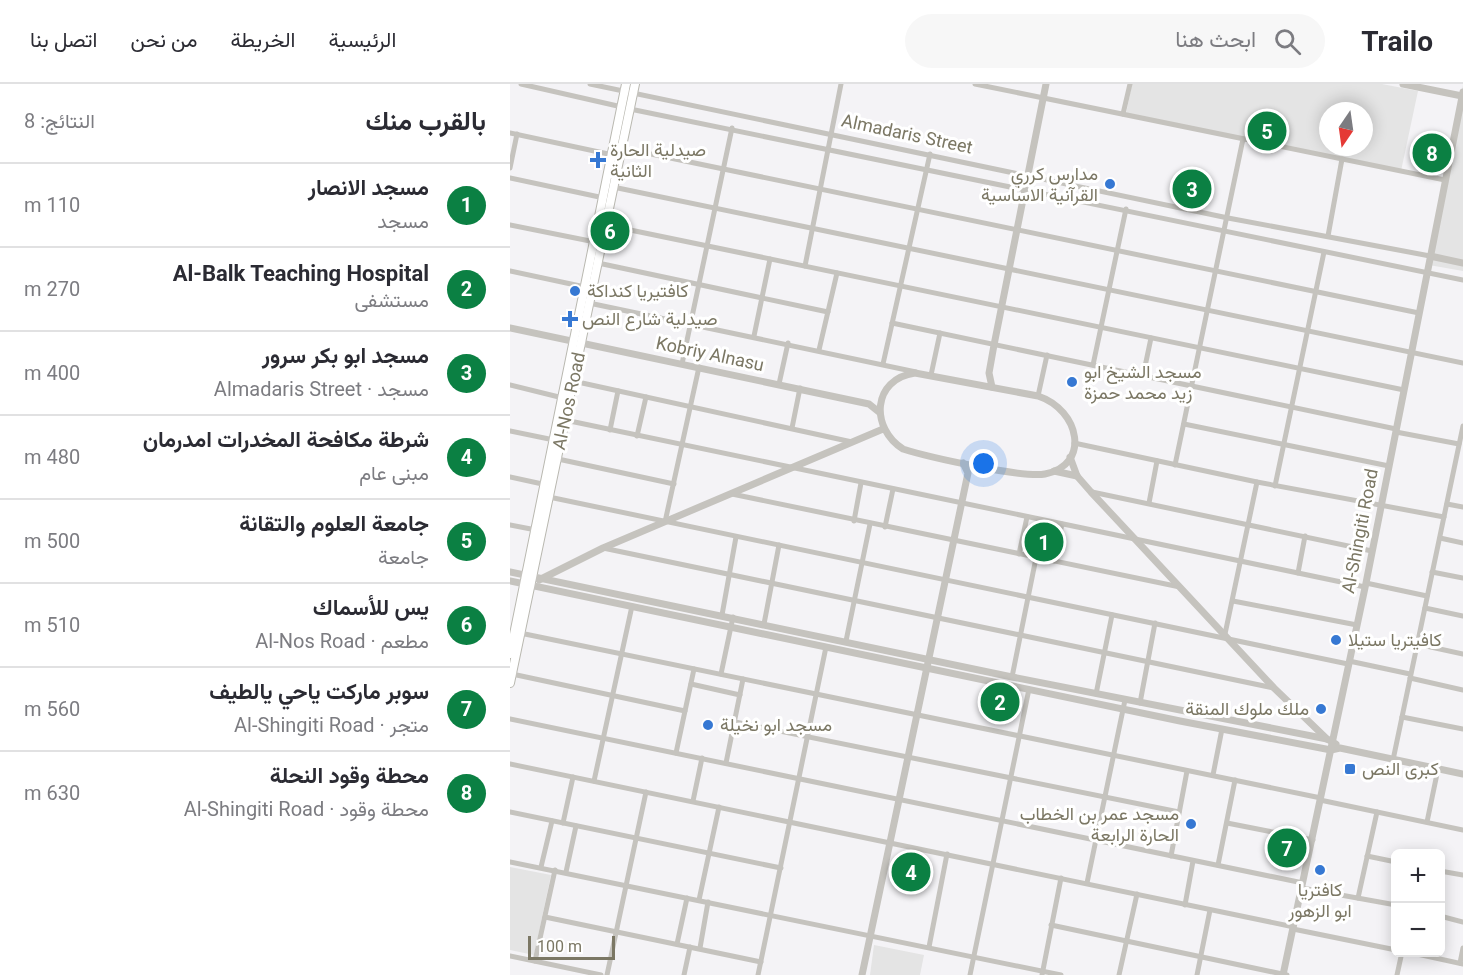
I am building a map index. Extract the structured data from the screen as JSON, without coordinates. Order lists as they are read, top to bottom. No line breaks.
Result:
{"streets":{"main road":["Al-Nos Road"],"street":["Almadaris Street","Kobriy Alnasu","Al-Shingiti Road"]},"crossings":[["Almadaris Street","Al-Nos Road"],["Almadaris Street","Al-Shingiti Road"],["Kobriy Alnasu","Al-Nos Road"]],"places":{"health":["صيدلية الحارة الثانية","صيدلية شارع النص"],"other":["مدارس كرري القرآنية الاساسية","كافتيريا كنداكة","مسجد الشيخ ابو زيد محمد حمزة","كافيتريا ستيلا","ملك ملوك المنقة","مسجد ابو نخيلة","مسجد عمر بن الخطاب الحارة الرابعة","كافتريا ابو الزهور"],"transit":["كبرى النص"]},"scale_bar":"100 m","north":"bottom","page":{"header":"Trailo","search":"ابحث هنا","nav":["الرئيسية","الخريطة","من نحن","اتصل بنا"],"heading":["بالقرب منك","النتائج: 8"],"pins":["5","8","3","6","1","2","7","4"],"list":[{"mark":"1","name":"مسجد الانصار","note":"مسجد","value":"110 m"},{"mark":"2","name":"Al-Balk Teaching Hospital","note":"مستشفى","value":"270 m"},{"mark":"3","name":"مسجد ابو بكر سرور","note":"مسجد · Almadaris Street","value":"400 m"},{"mark":"4","name":"شرطة مكافحة المخدرات امدرمان","note":"مبنى عام","value":"480 m"},{"mark":"5","name":"جامعة العلوم والتقانة","note":"جامعة","value":"500 m"},{"mark":"6","name":"يس للأسماك","note":"مطعم · Al-Nos Road","value":"510 m"},{"mark":"7","name":"سوبر ماركت ياحي يالطيف","note":"متجر · Al-Shingiti Road","value":"560 m"},{"mark":"8","name":"محطة وقود النحلة","note":"محطة وقود · Al-Shingiti Road","value":"630 m"}],"map_buttons":["+","−"],"scale":"100 m"}}
